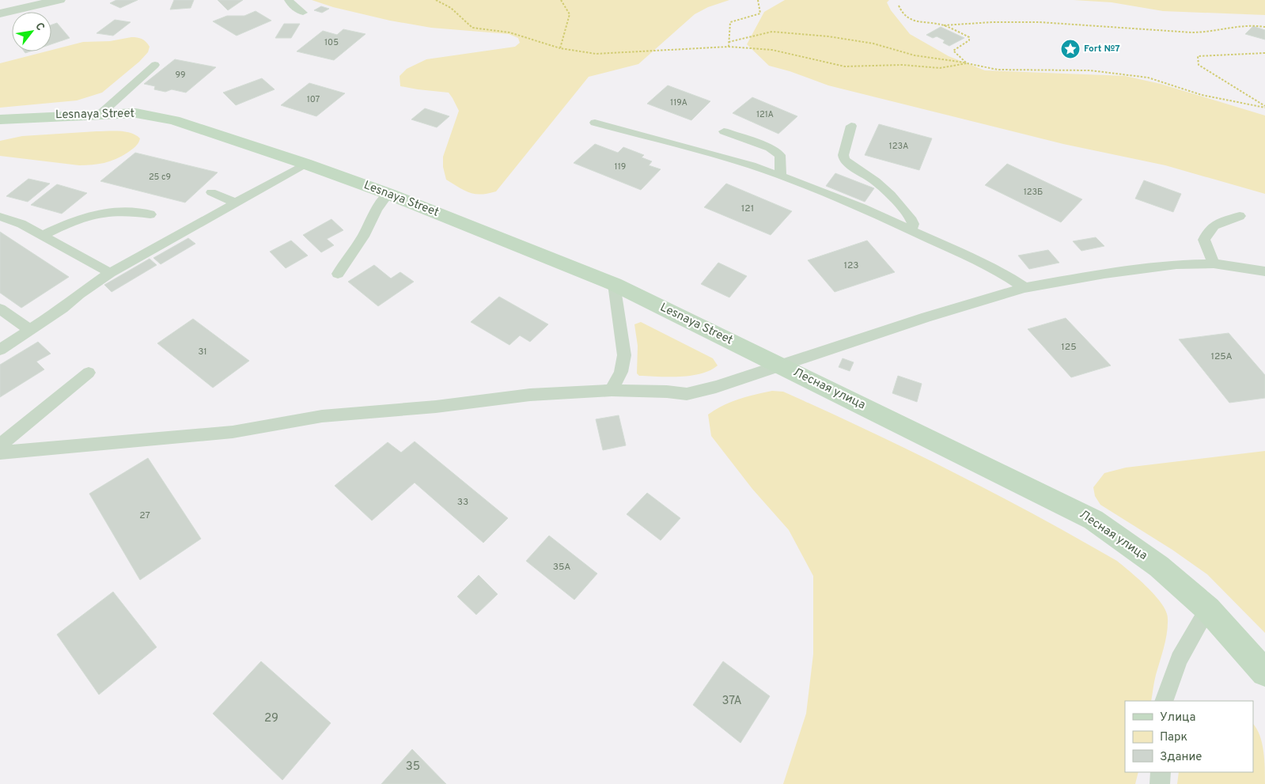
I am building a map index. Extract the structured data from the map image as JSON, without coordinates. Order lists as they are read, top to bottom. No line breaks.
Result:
{"streets":{"main road":["Lesnaya Street","Лесная улица"]},"crossings":[["Lesnaya Street","Лесная улица"]],"places":{"place":["Fort №7"]},"house_numbers":["105","99","107","119А","121А","123А","119","25 с9","123Б","121","123","125","31","125А","33","27","35А","37А","29","35"],"legend":["Улица","Парк","Здание"],"north":"top right"}
